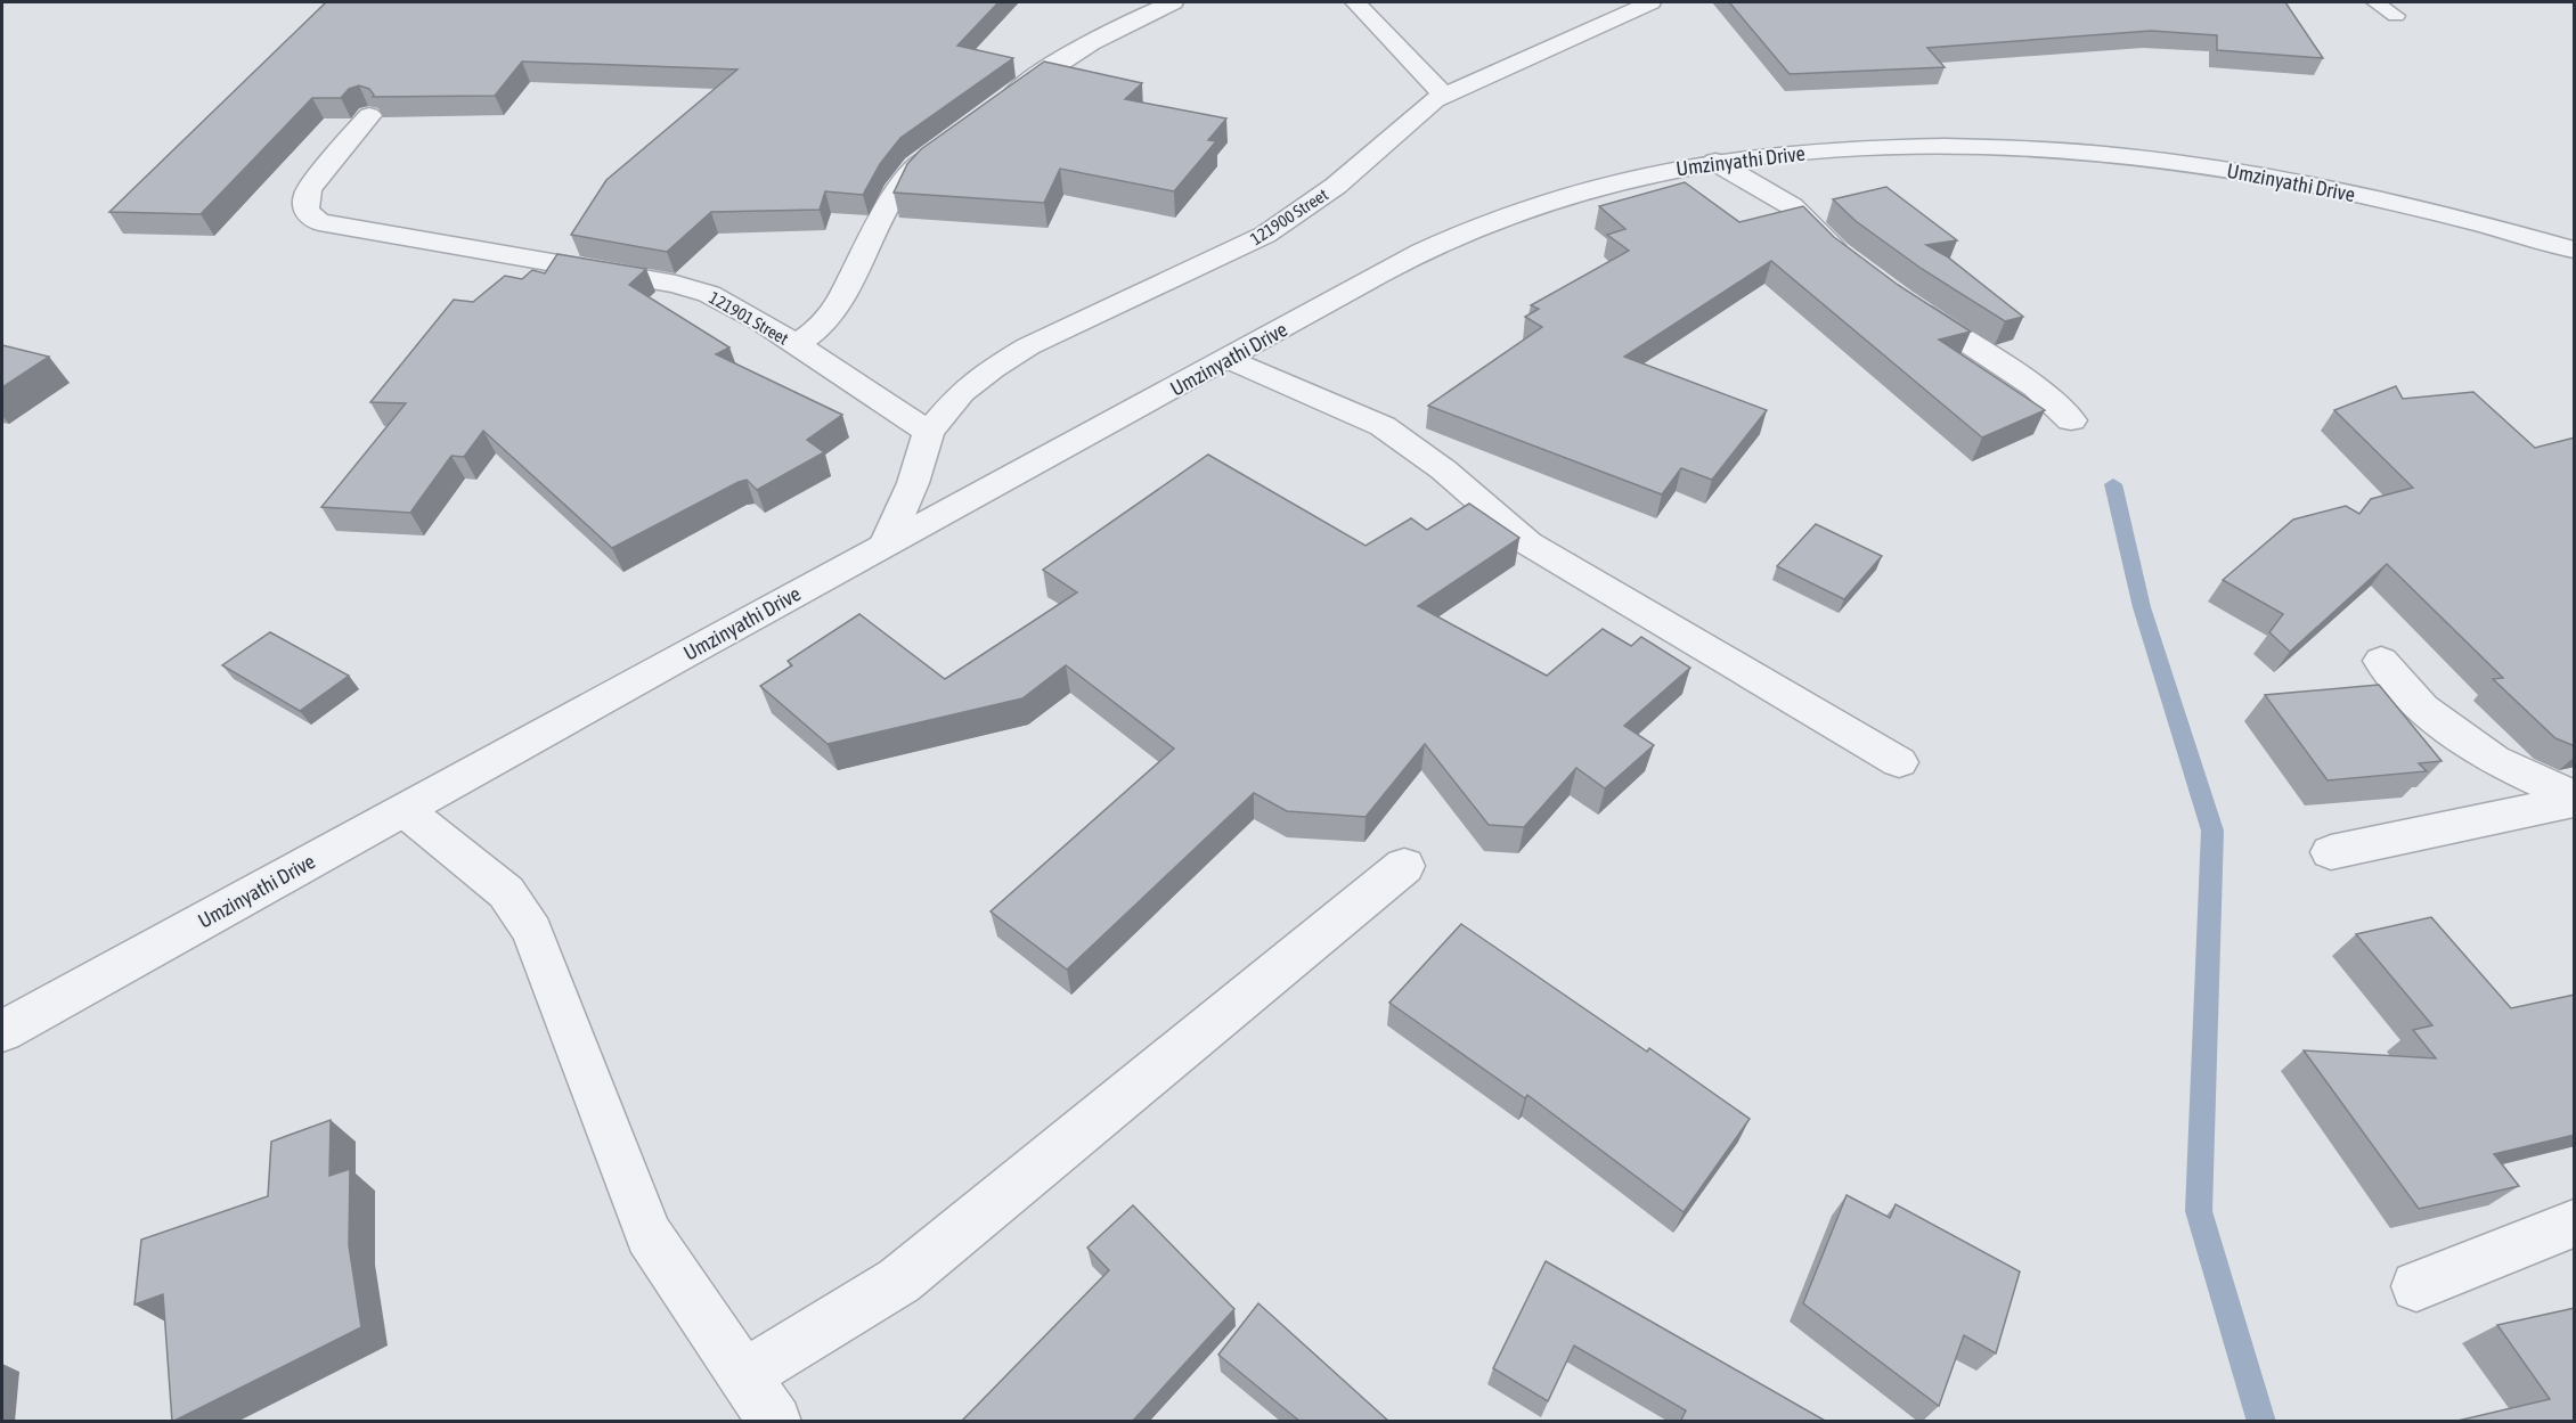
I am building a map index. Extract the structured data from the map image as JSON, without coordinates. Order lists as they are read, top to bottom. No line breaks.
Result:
{"streets":{"street":["Umzinyathi Drive","121900 Street","121901 Street"]},"crossings":[["121900 Street","121901 Street"]]}
